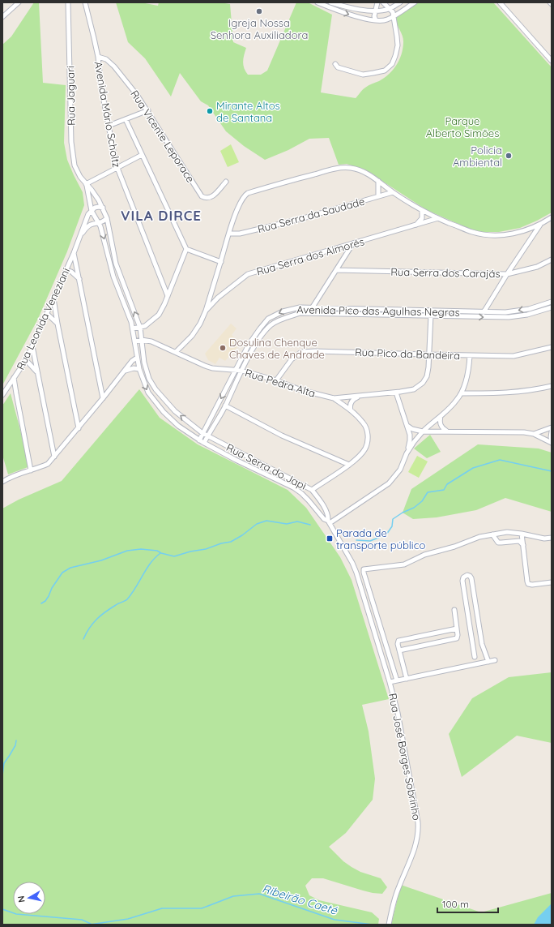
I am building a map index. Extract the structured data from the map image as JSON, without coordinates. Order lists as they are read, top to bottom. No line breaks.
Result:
{"streets":{"street":["Rua Jaguari","Avenida Mário Scholtz","Rua Vicente Leporace","Rua Serra da Saudade","Rua Serra dos Aimorés","Rua Serra dos Carajás","Avenida Pico das Agulhas Negras","Rua Leonida Veneziani","Rua Pico da Bandeira","Rua Pedra Alta","Rua Serra do Japi","Rua José Borges Sobrinho"]},"crossings":[["Rua Jaguari","Rua Pedra Alta"],["Rua Jaguari","Rua Serra do Japi"],["Avenida Mário Scholtz","Rua Vicente Leporace"],["Rua Serra dos Aimorés","Rua Pedra Alta"],["Avenida Pico das Agulhas Negras","Rua Pedra Alta"],["Avenida Pico das Agulhas Negras","Rua Serra do Japi"],["Rua Pico da Bandeira","Rua Pedra Alta"],["Rua Serra do Japi","Rua José Borges Sobrinho"]],"districts":["VILA DIRCE"],"water":["Ribeirão Caeté"],"parks":["Parque Alberto Simões"],"places":{"other":["Igreja Nossa Senhora Auxiliadora","Mirante Altos de Santana","Policia Ambiental","Dosulina Chenque Chaves de Andrade"],"transit":["Parada de transporte público"]},"scale_bar":"100 m","north":"left"}
